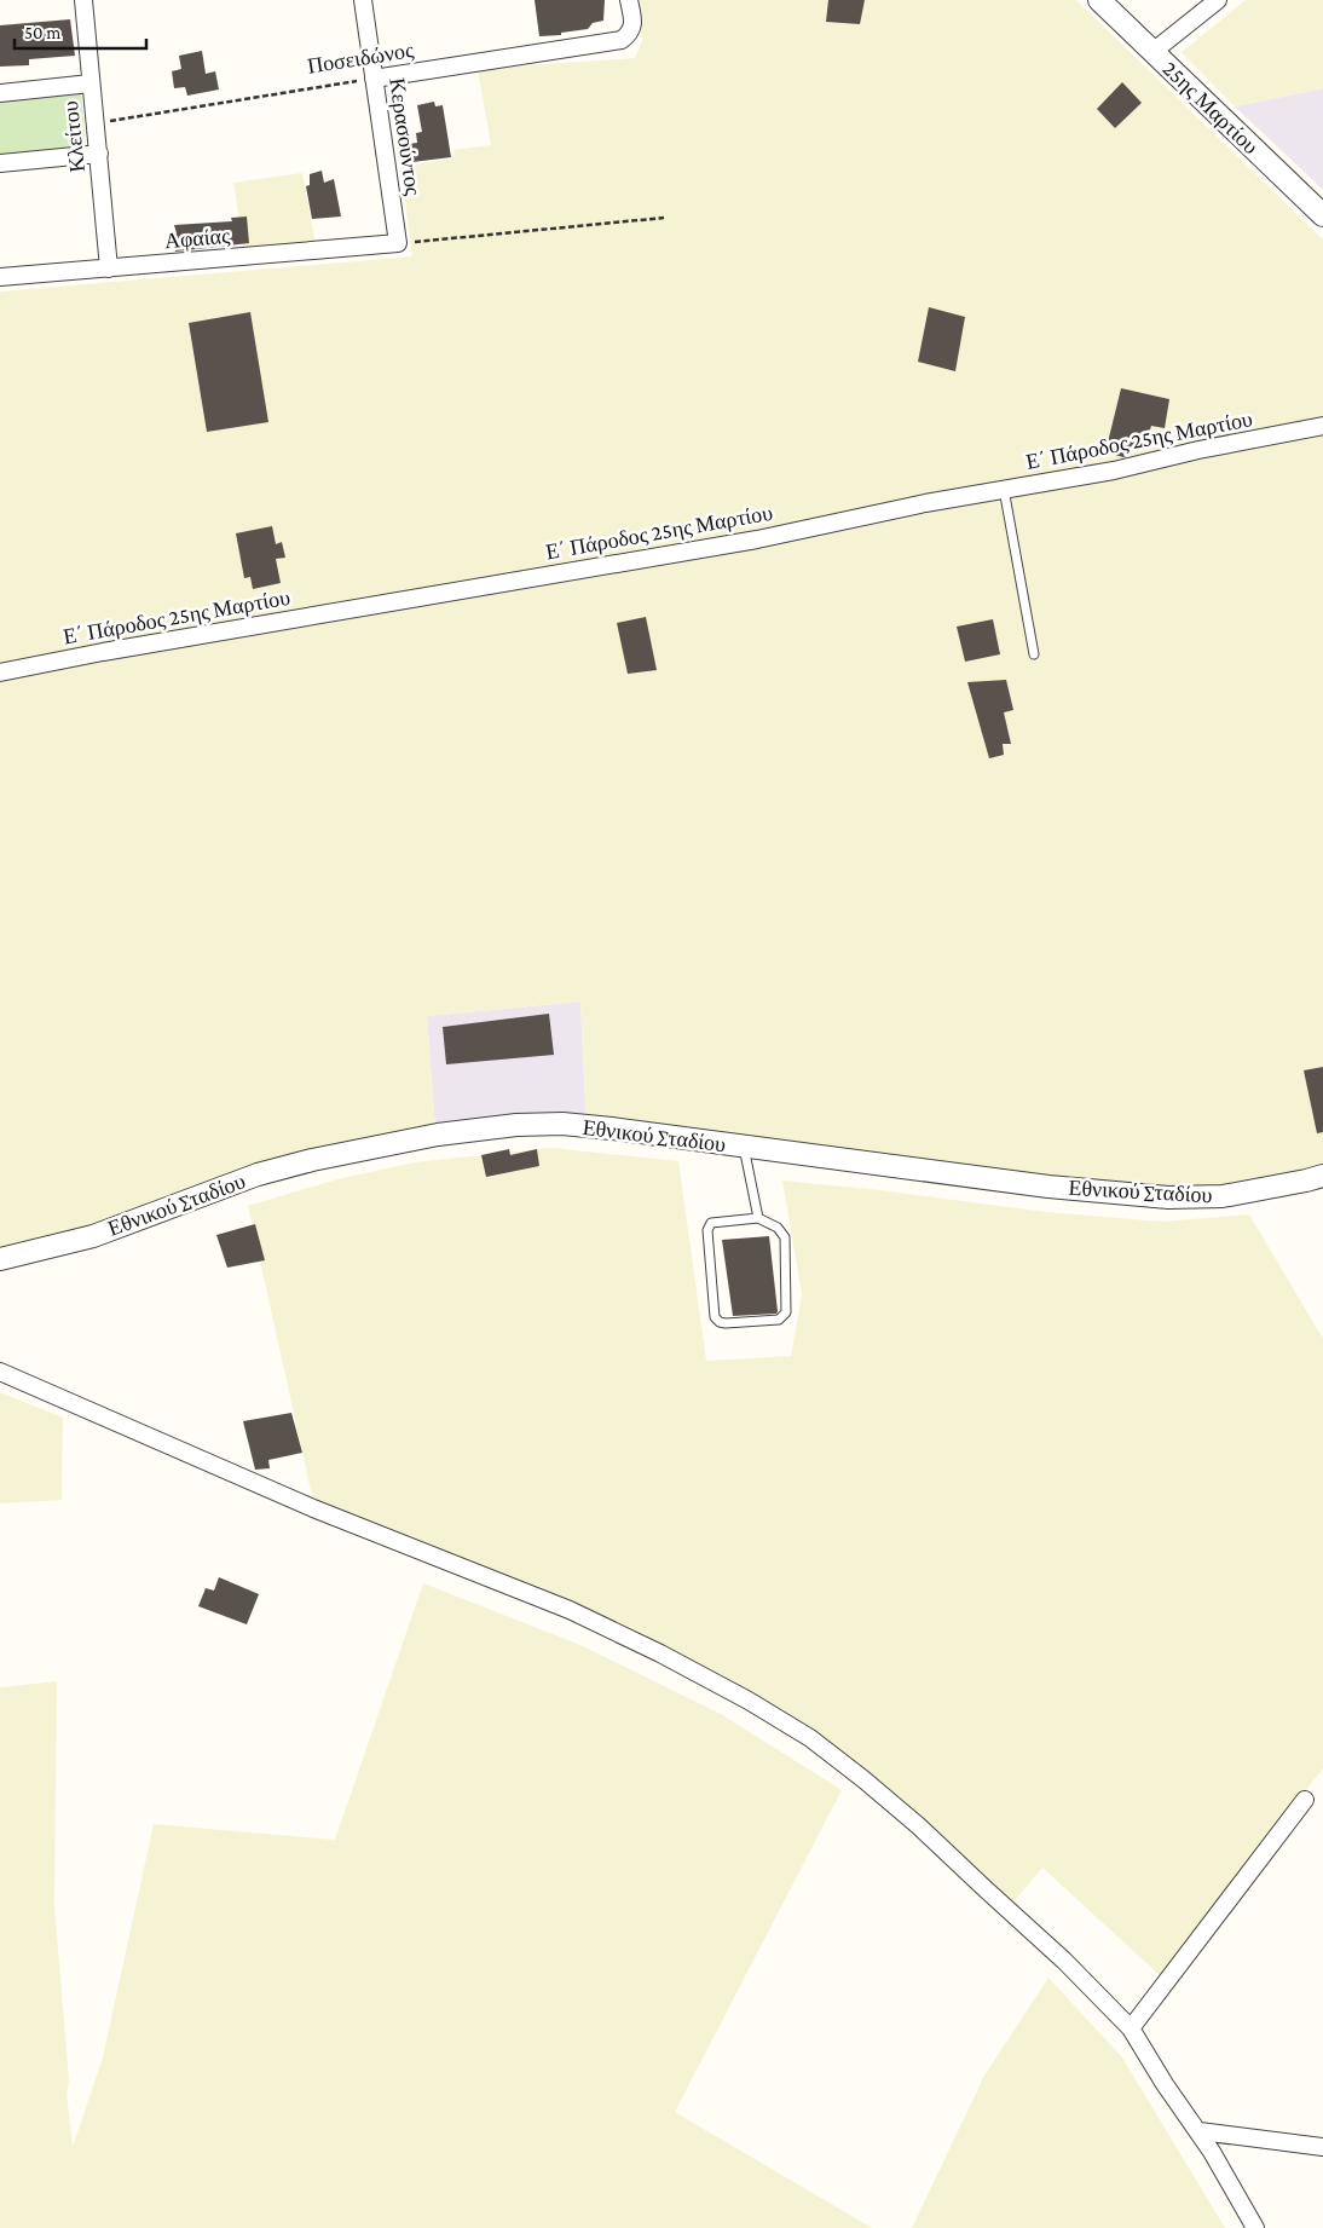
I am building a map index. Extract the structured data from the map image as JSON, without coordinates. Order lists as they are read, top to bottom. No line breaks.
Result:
{"streets":{"street":["Ποσειδώνος","25ης Μαρτίου","Κλείτου","Κερασούντος","Αφαίας","Ε΄ Πάροδος 25ης Μαρτίου","Εθνικού Σταδίου"]},"crossings":[["Ποσειδώνος","Κλείτου"],["Ποσειδώνος","Κερασούντος"],["Κλείτου","Αφαίας"],["Κερασούντος","Αφαίας"]],"scale_bar":"50 m"}
